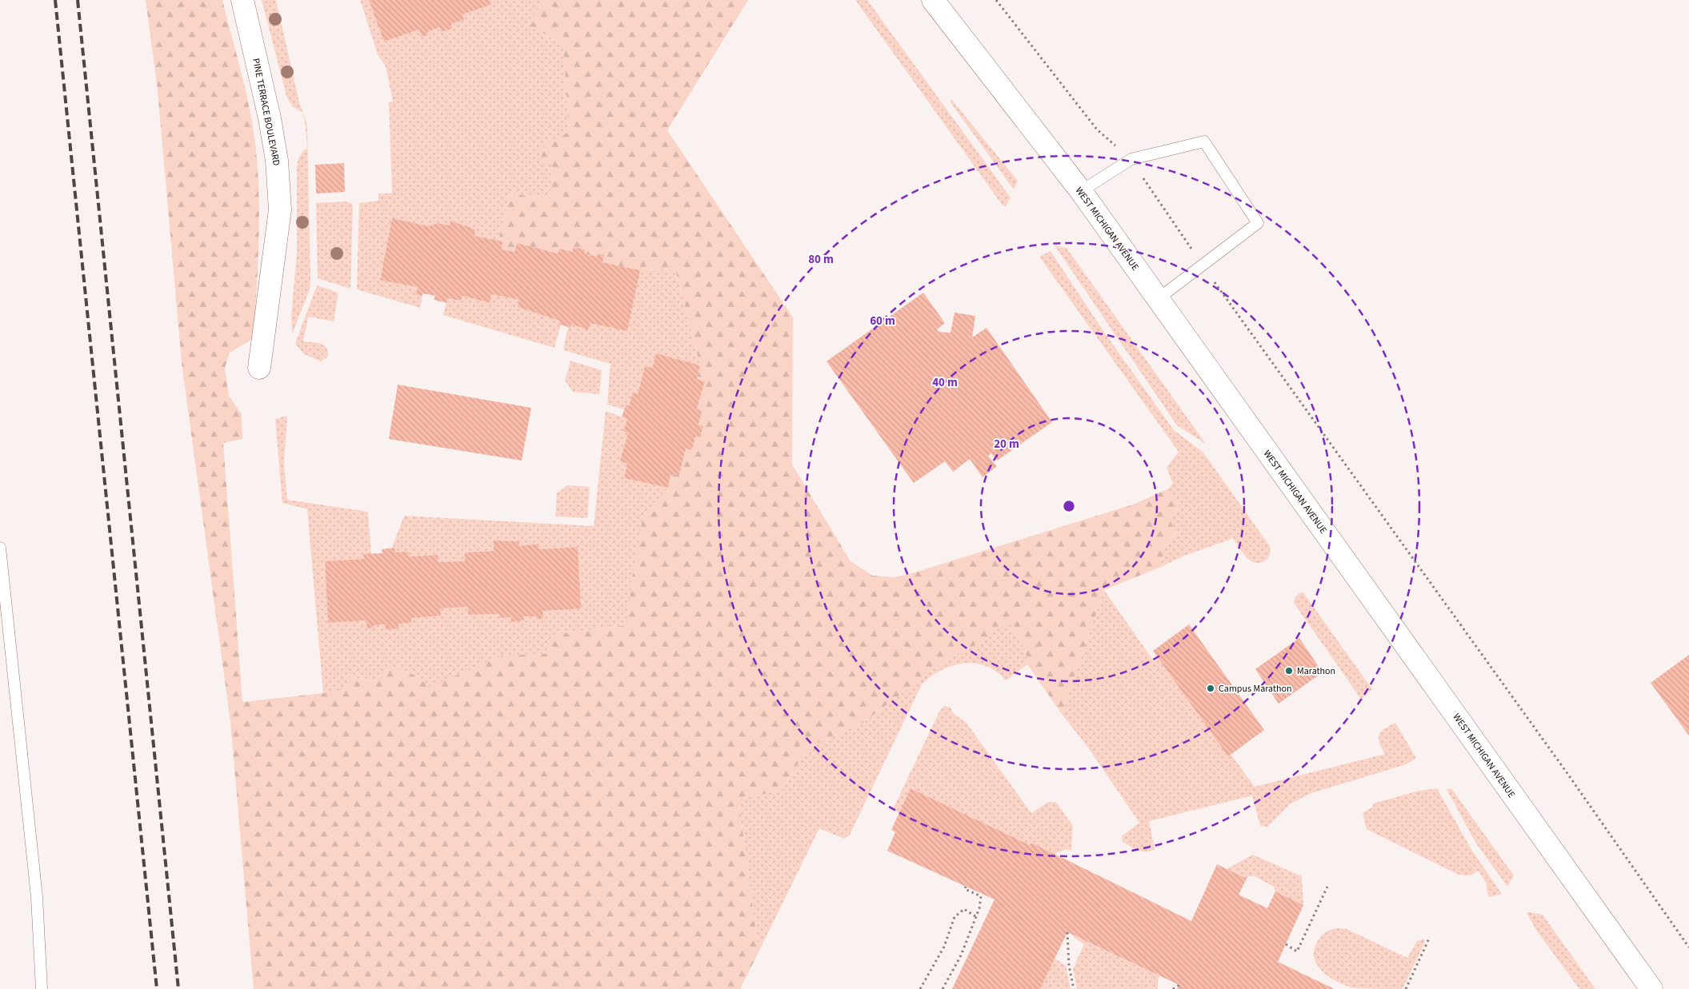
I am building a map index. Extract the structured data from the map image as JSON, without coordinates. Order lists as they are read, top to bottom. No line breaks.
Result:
{"streets":{"street":["PINE TERRACE BOULEVARD","WEST MICHIGAN AVENUE"]},"places":["Marathon","Campus Marathon"],"rings":["80 m","60 m","40 m","20 m"]}
